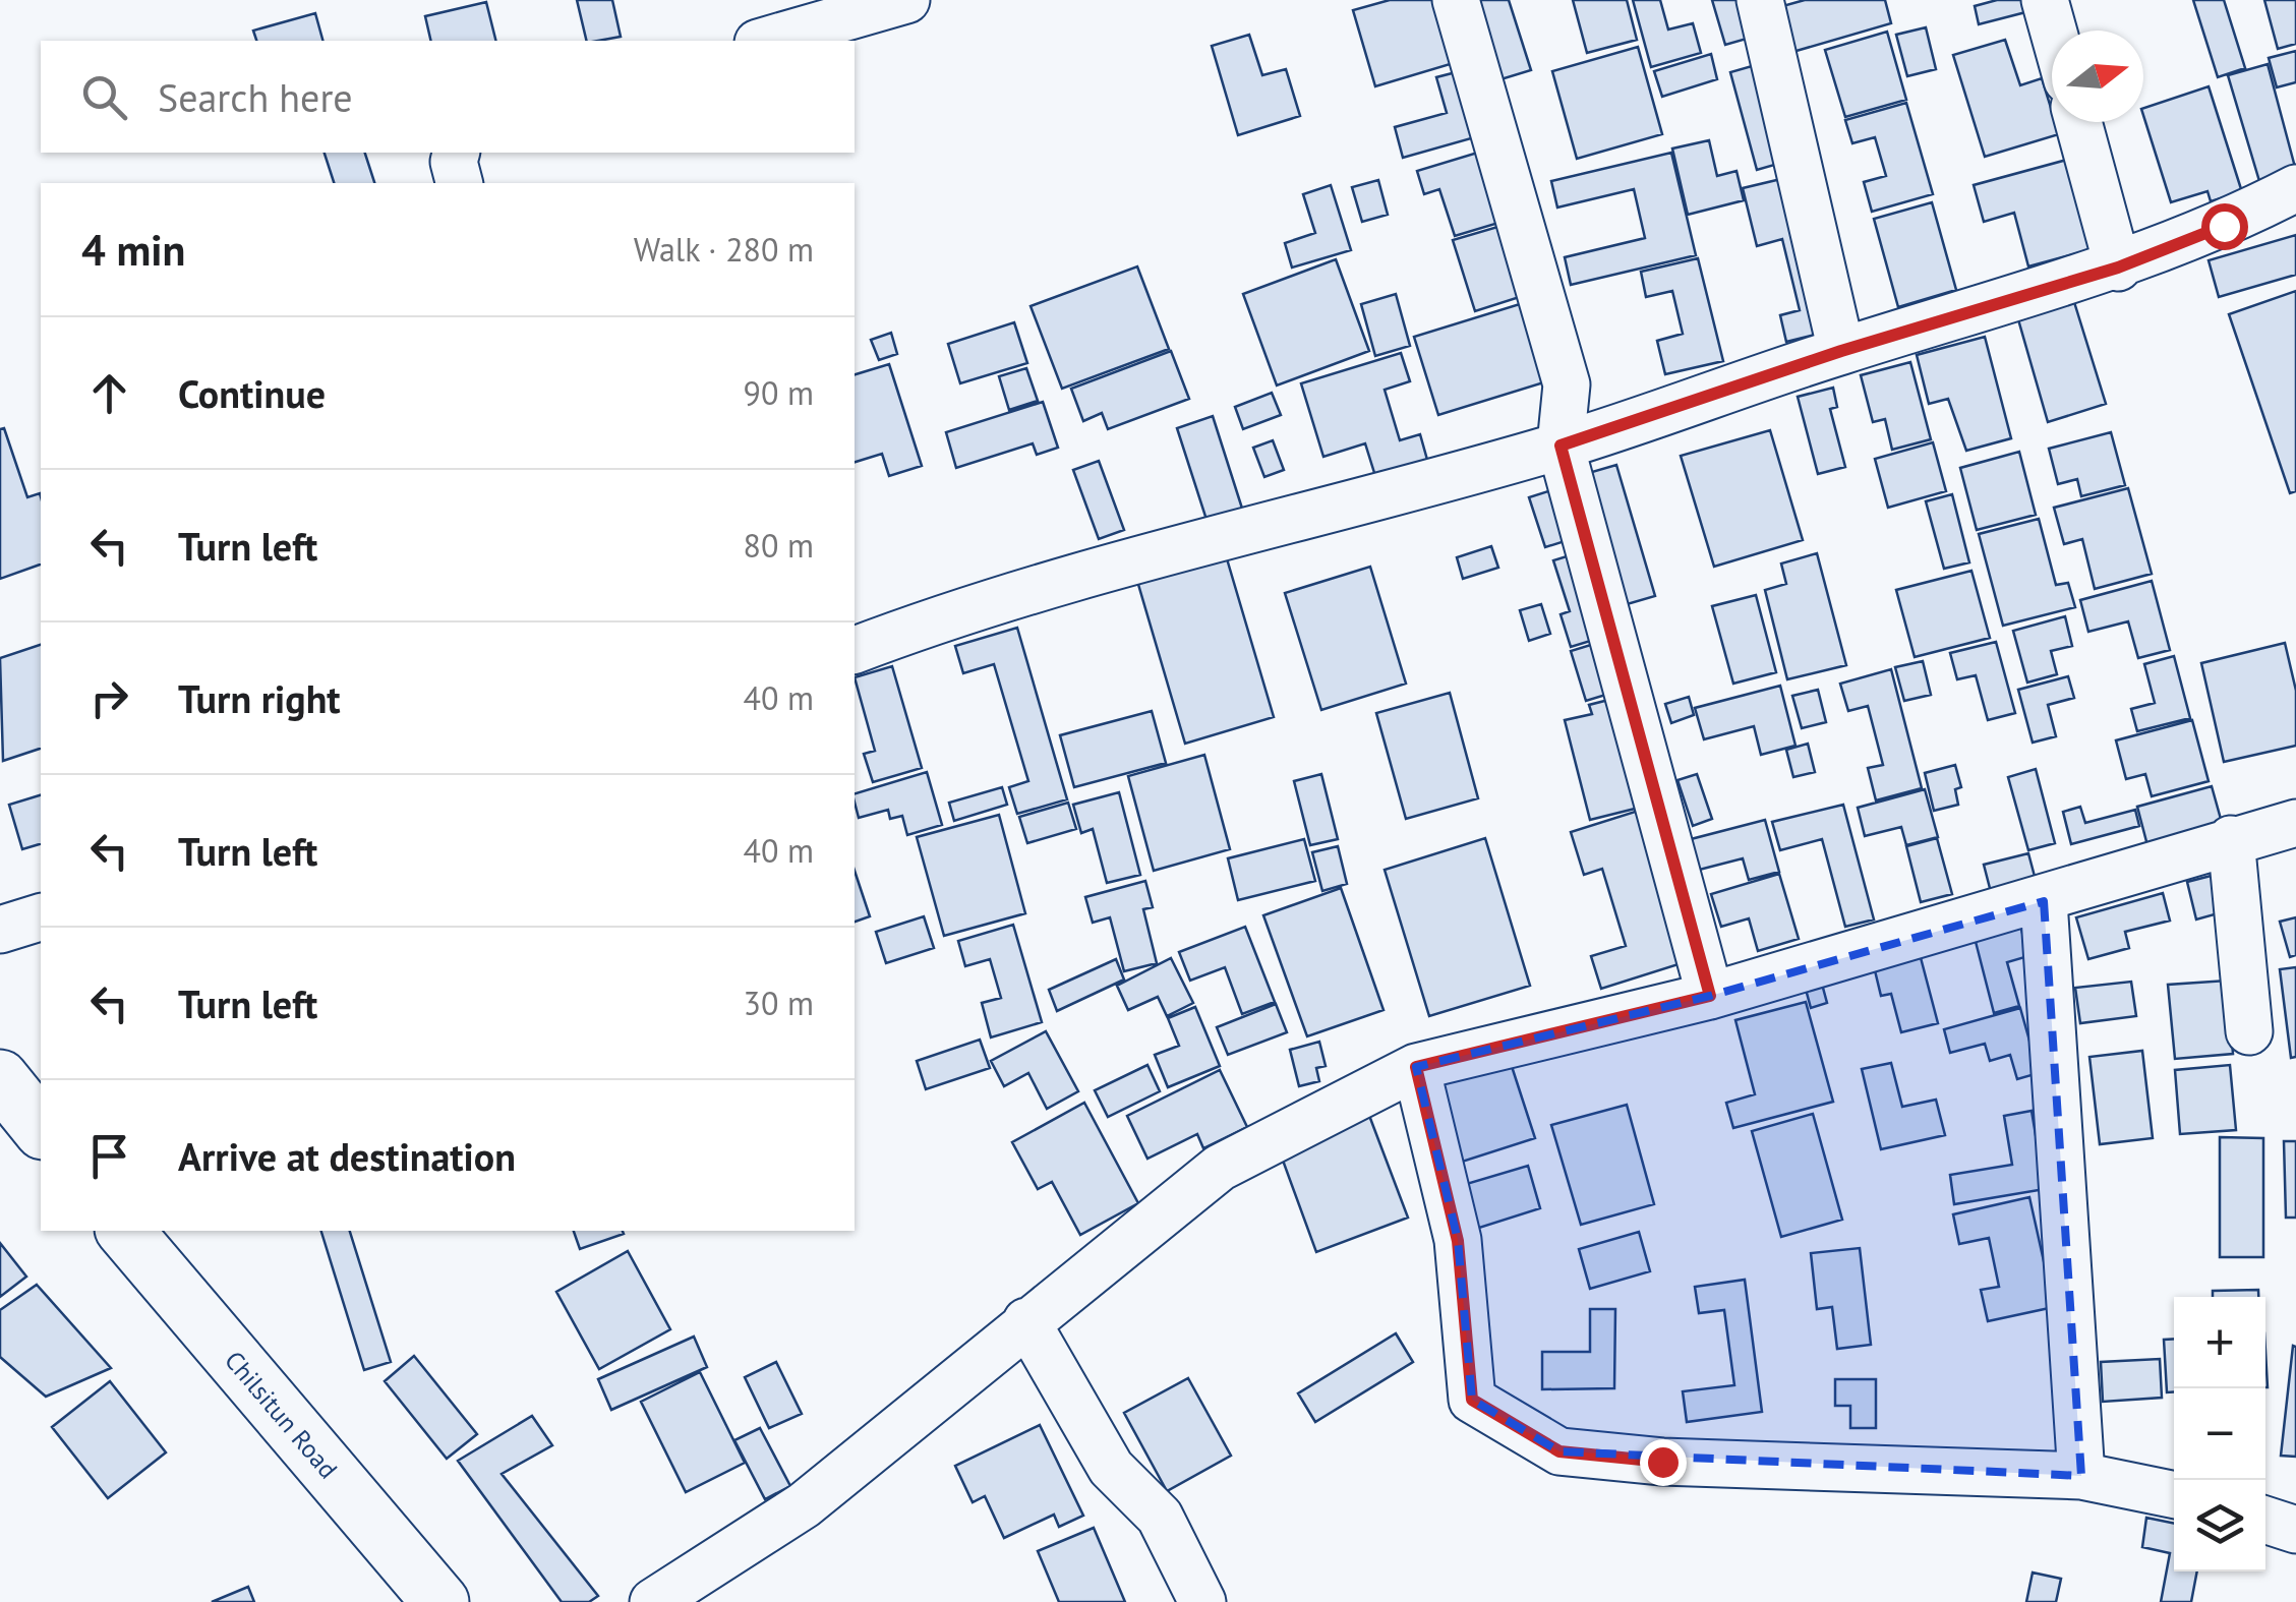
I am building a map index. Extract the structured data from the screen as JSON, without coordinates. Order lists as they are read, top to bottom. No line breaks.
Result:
{"streets":{"main road":["Chilsitun Road"]},"north":"right","page":{"search":"Search here","heading":["4 min","Walk · 280 m"],"list":[["Continue","90 m"],["Turn left","80 m"],["Turn right","40 m"],["Turn left","40 m"],["Turn left","30 m"],"Arrive at destination"],"map_buttons":["+","−"]}}
